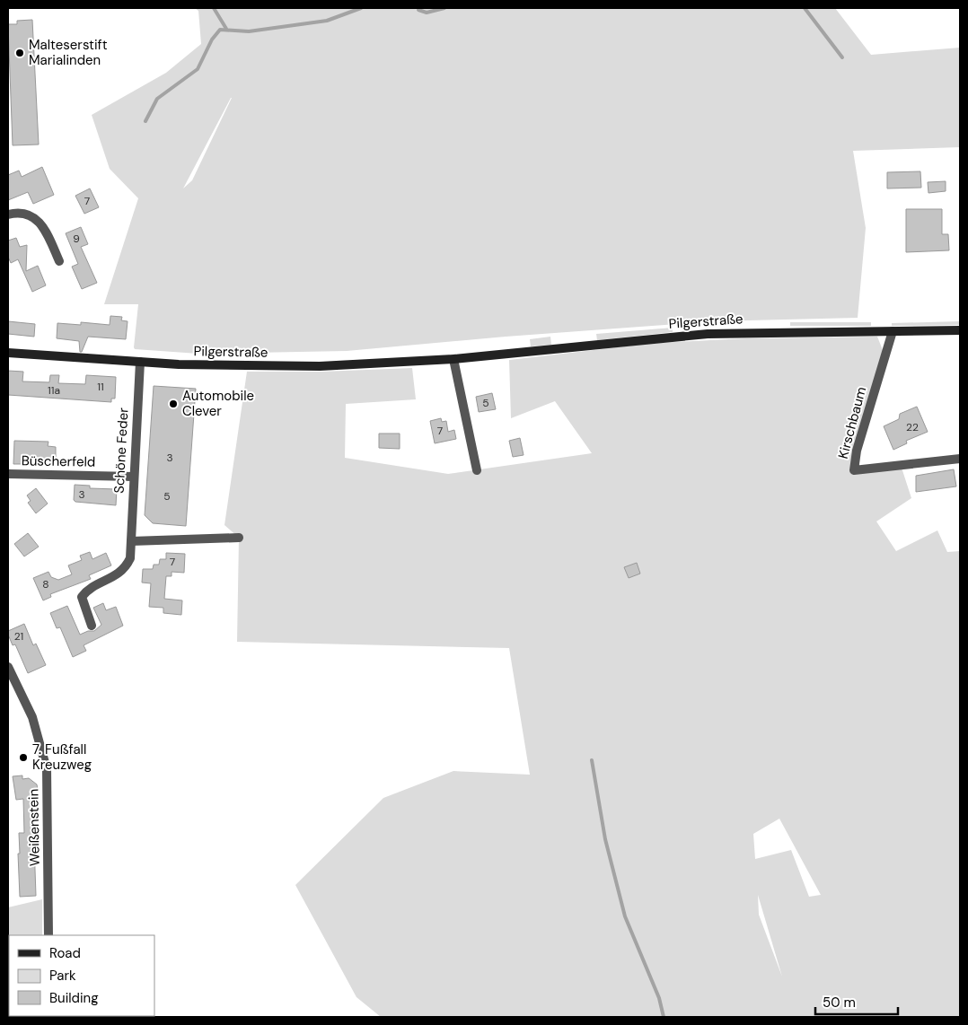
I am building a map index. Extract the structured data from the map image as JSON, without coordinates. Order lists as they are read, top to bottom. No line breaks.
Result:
{"streets":{"main road":["Pilgerstraße"],"street":["Kirschbaum","Schöne Feder","Büscherfeld","Weißenstein"]},"crossings":[["Pilgerstraße","Kirschbaum"],["Pilgerstraße","Schöne Feder"],["Schöne Feder","Büscherfeld"]],"places":["Malteserstift Marialinden","Automobile Clever","7. Fußfall Kreuzweg"],"house_numbers":["7","9","11","11a","5","22","7","3","3","5","7","8","21"],"legend":["Road","Park","Building"],"scale_bar":"50 m"}
